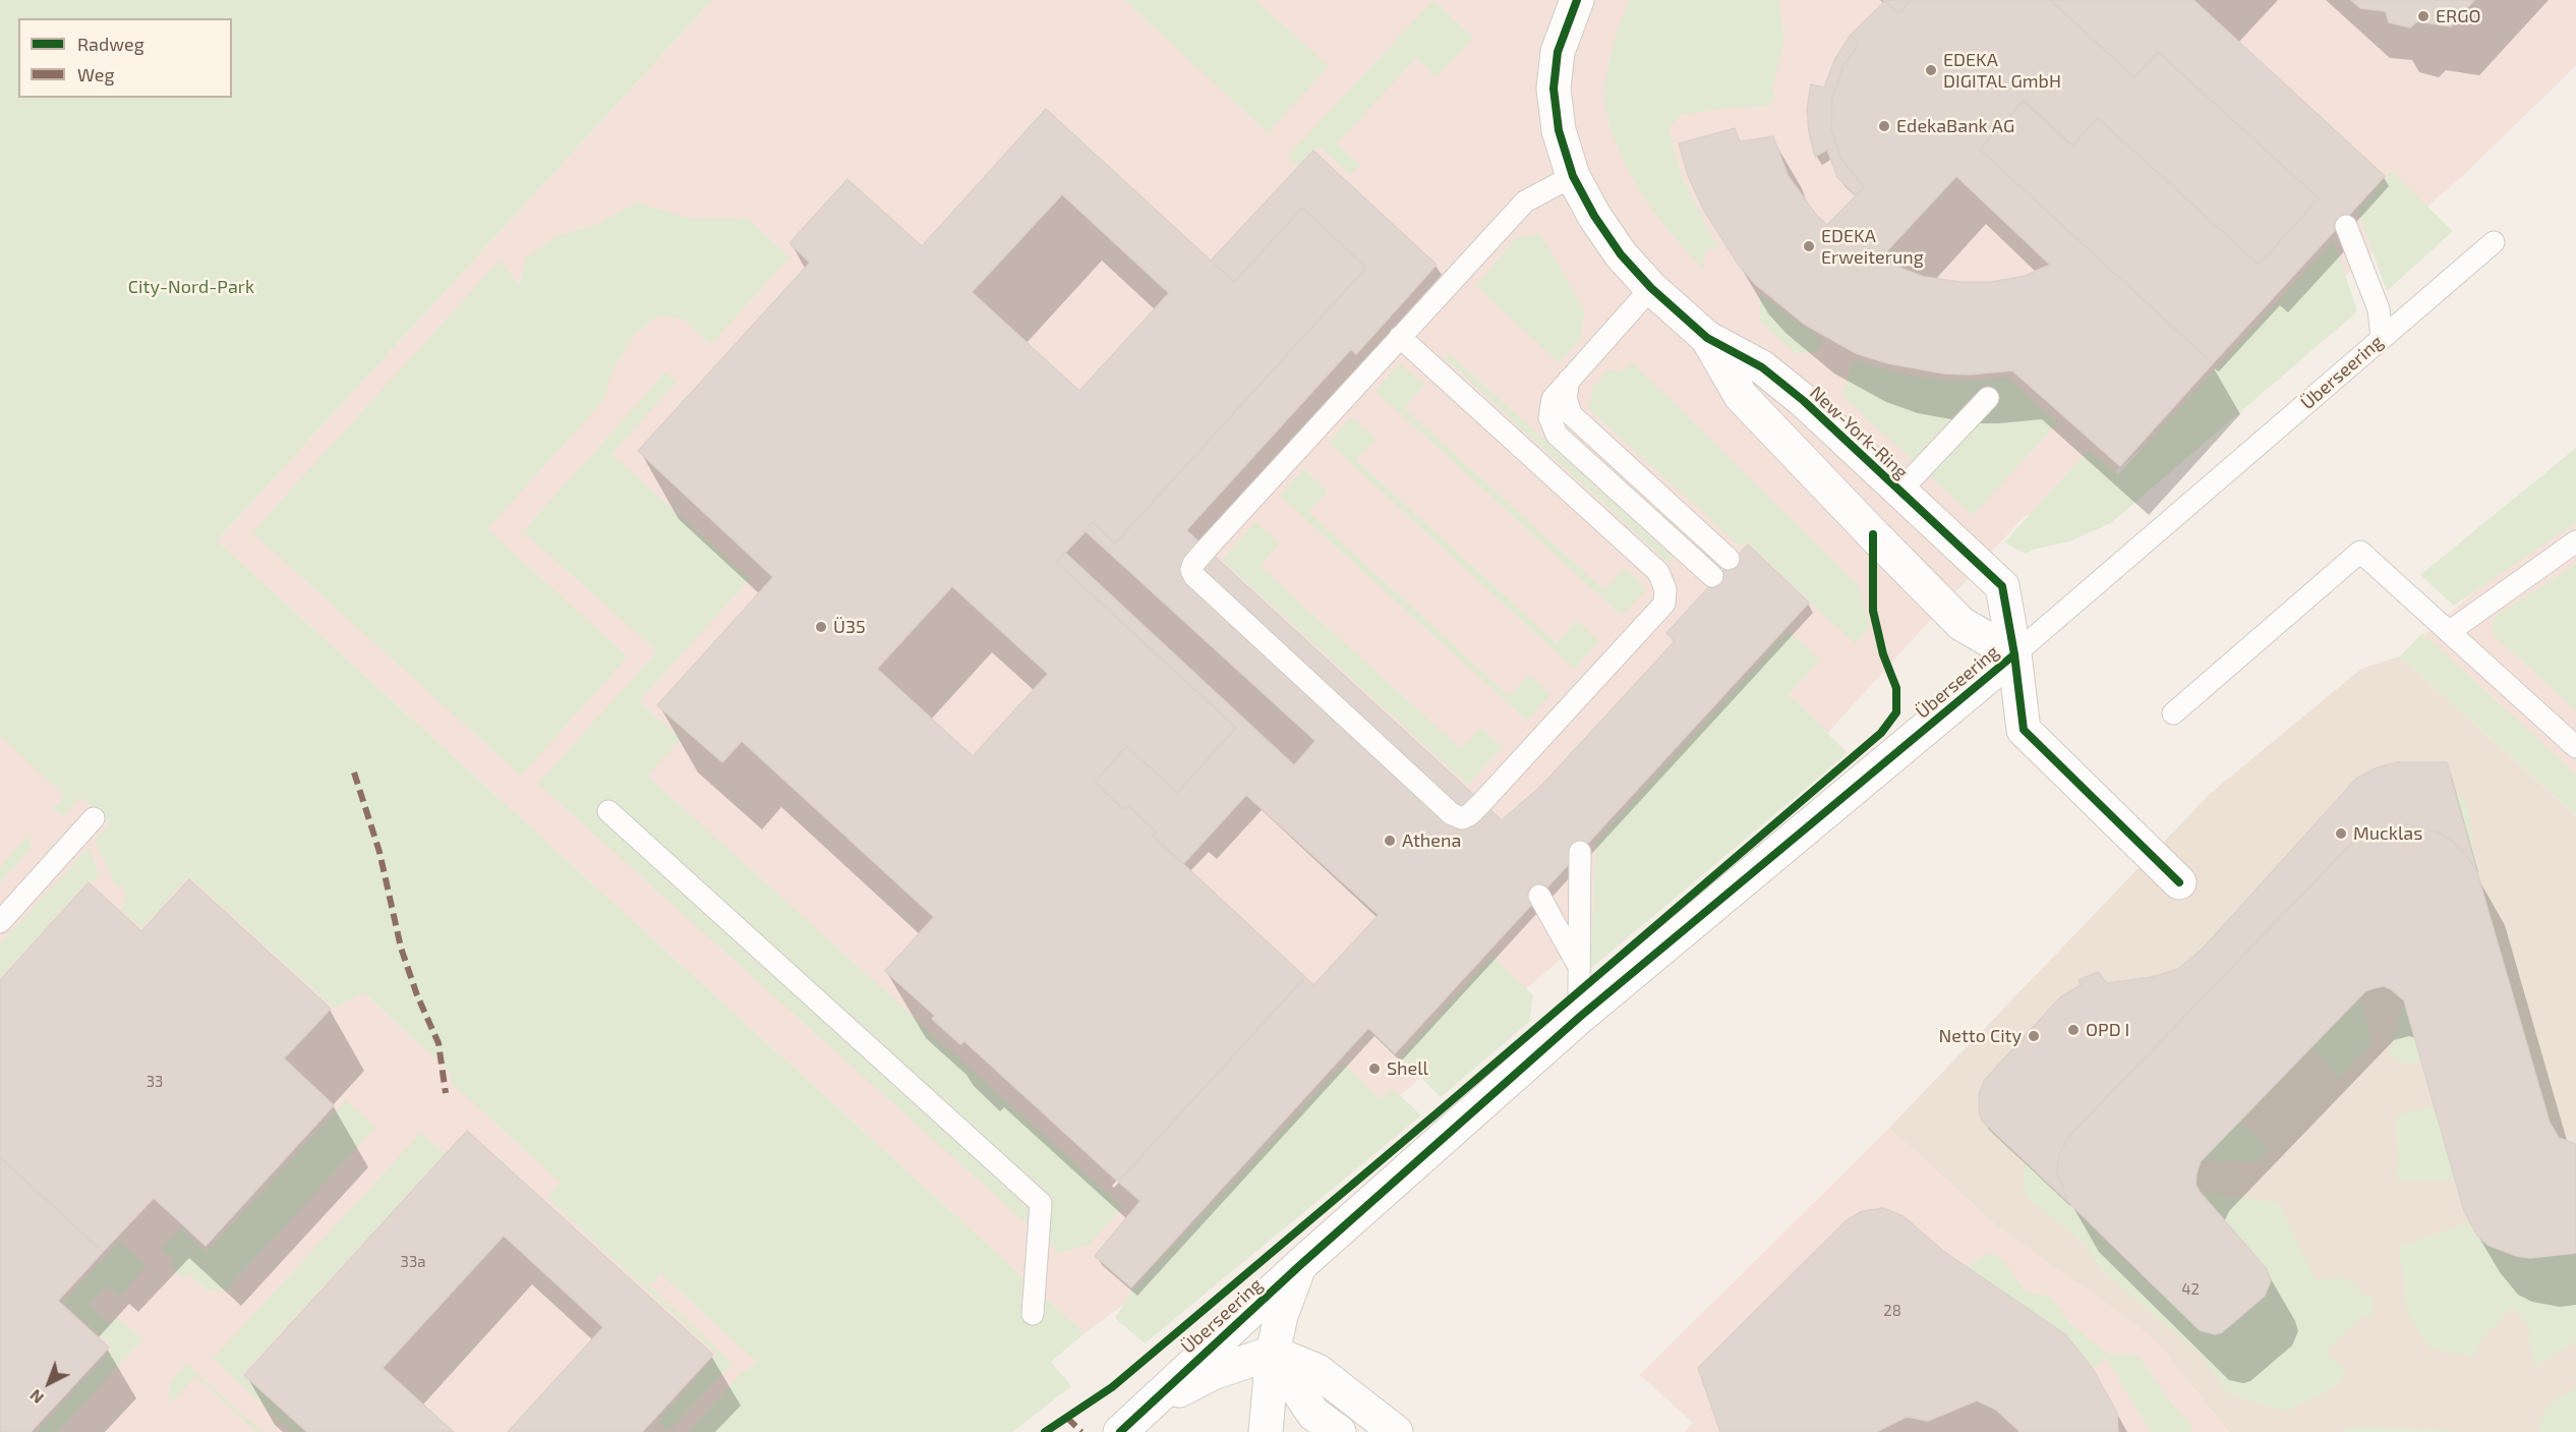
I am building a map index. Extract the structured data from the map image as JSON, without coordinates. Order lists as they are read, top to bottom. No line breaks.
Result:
{"streets":{"street":["Überseering","New-York-Ring"]},"crossings":[["Überseering","New-York-Ring"]],"parks":["City-Nord-Park"],"places":["ERGO","EDEKA DIGITAL GmbH","EdekaBank AG","EDEKA Erweiterung","Ü35","Mucklas","Athena","OPD I","Netto City","Shell"],"house_numbers":["33","33a","42","28"],"legend":["Radweg","Weg"],"north":"bottom left"}
